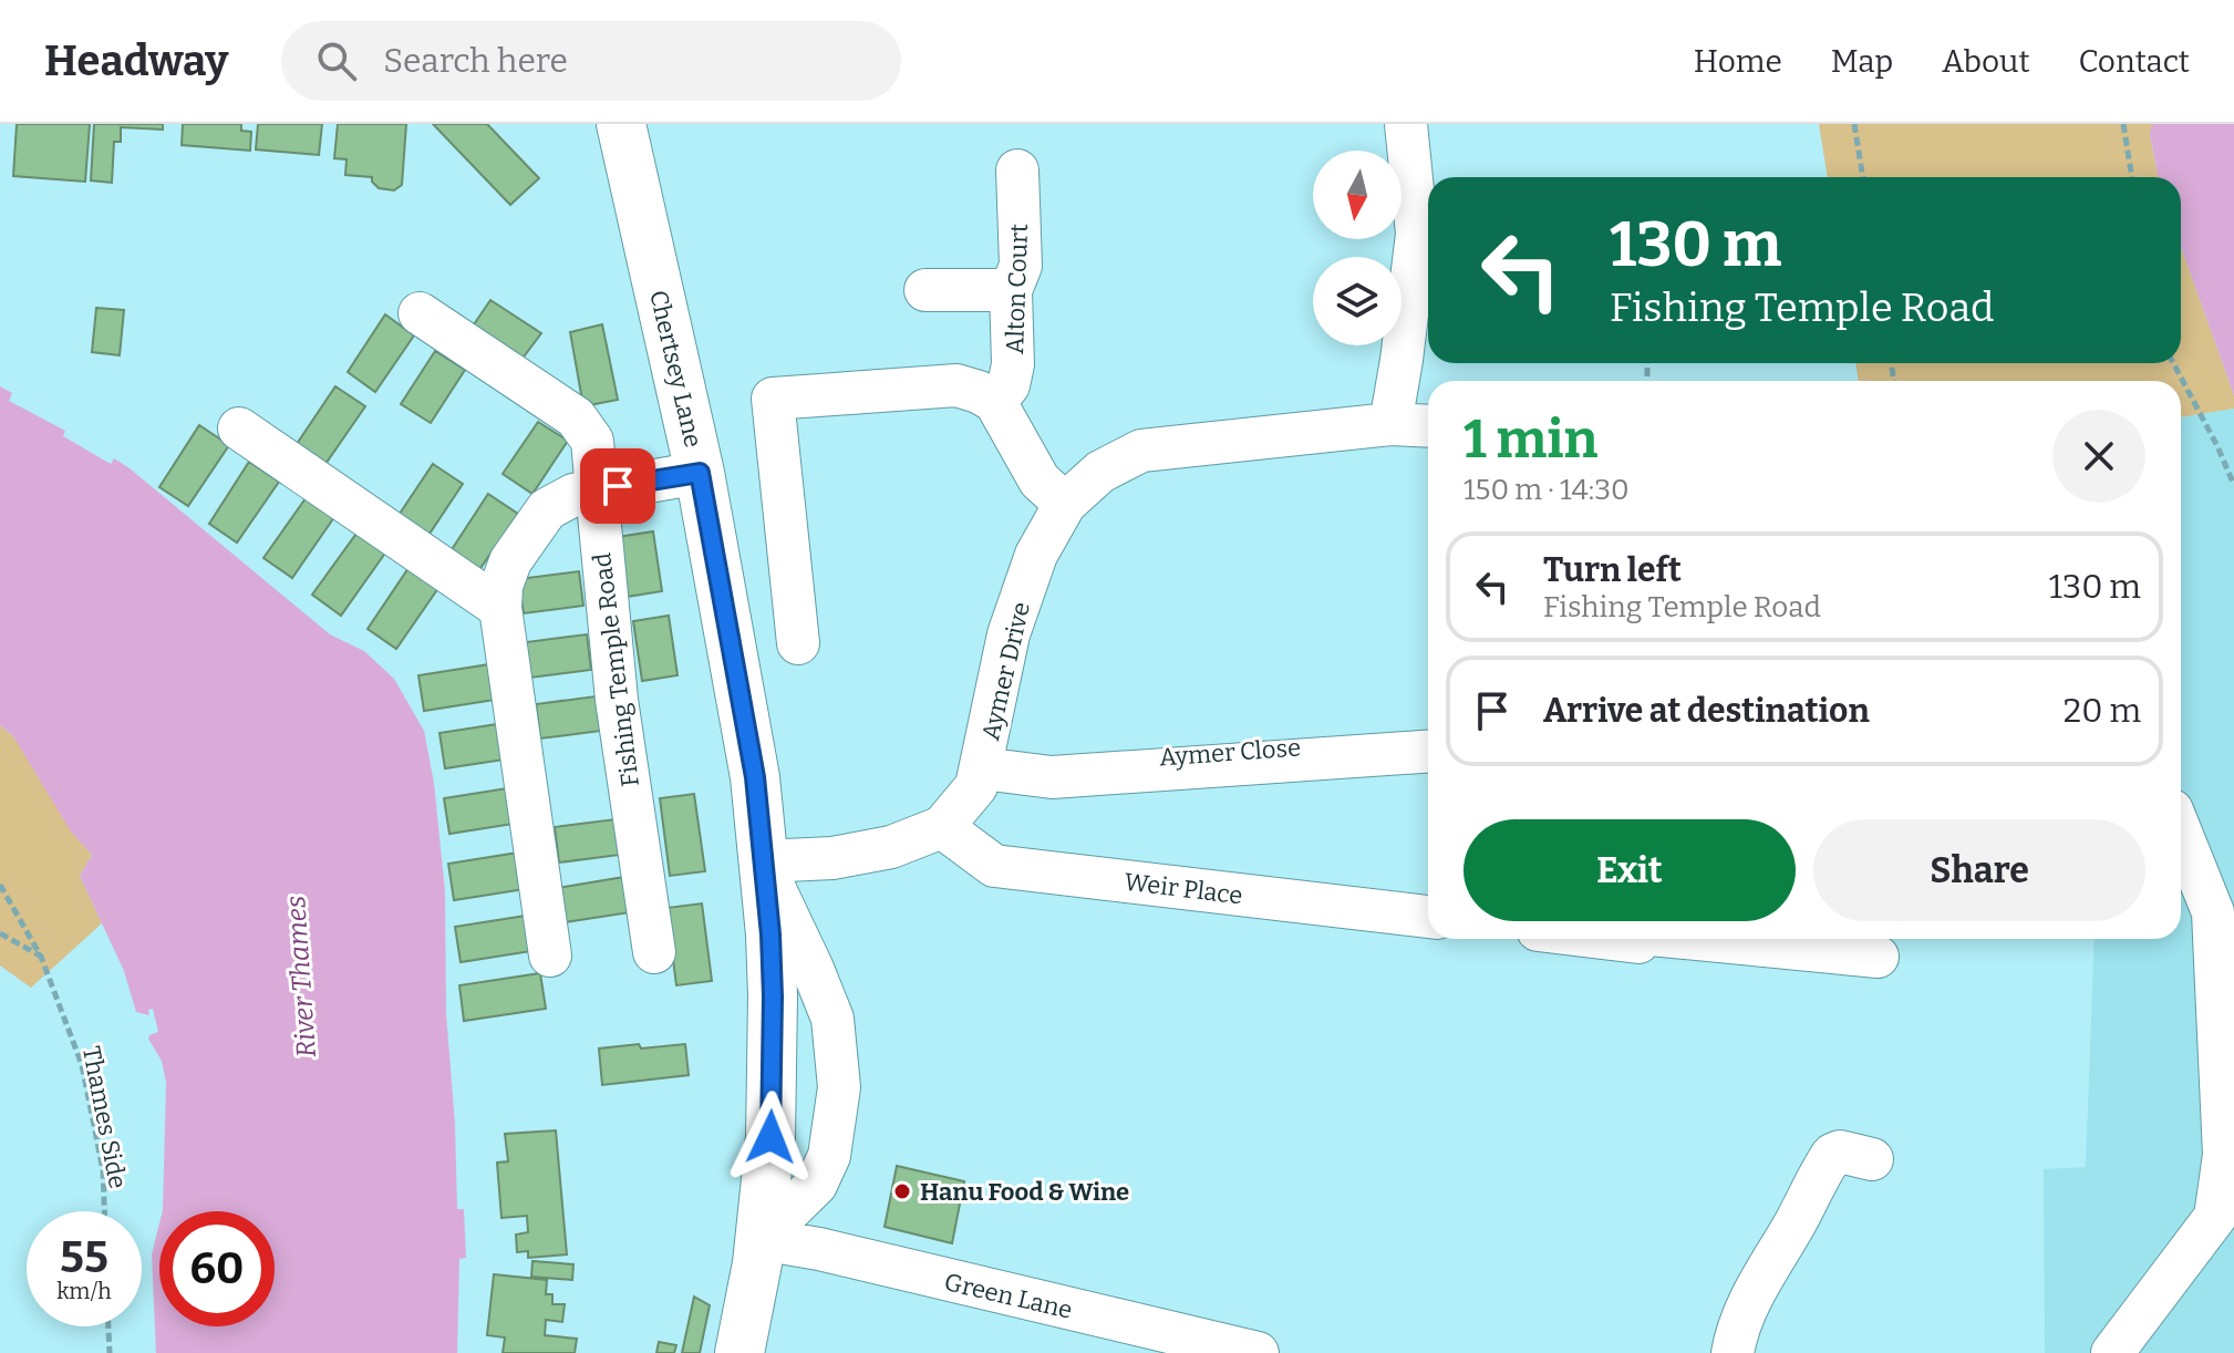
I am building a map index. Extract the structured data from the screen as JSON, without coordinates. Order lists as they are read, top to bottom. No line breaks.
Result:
{"streets":{"main road":["Chertsey Lane"],"street":["Alton Court","Fishing Temple Road","Aymer Drive","Aymer Close","Weir Place","Green Lane"],"path":["Thames Side"]},"crossings":[["Chertsey Lane","Aymer Drive"],["Chertsey Lane","Green Lane"],["Aymer Drive","Aymer Close"],["Aymer Drive","Weir Place"]],"water":["River Thames"],"places":["Hanu Food & Wine"],"north":"bottom","page":{"header":"Headway","search":"Search here","nav":["Home","Map","About","Contact"],"turn":["130 m","Fishing Temple Road"],"heading":["1 min","150 m · 14:30"],"list":[{"name":"Turn left","note":"Fishing Temple Road","value":"130 m"},{"name":"Arrive at destination","value":"20 m"}],"buttons":["Exit","Share"],"speed":"55 km/h","limit":"60"}}
